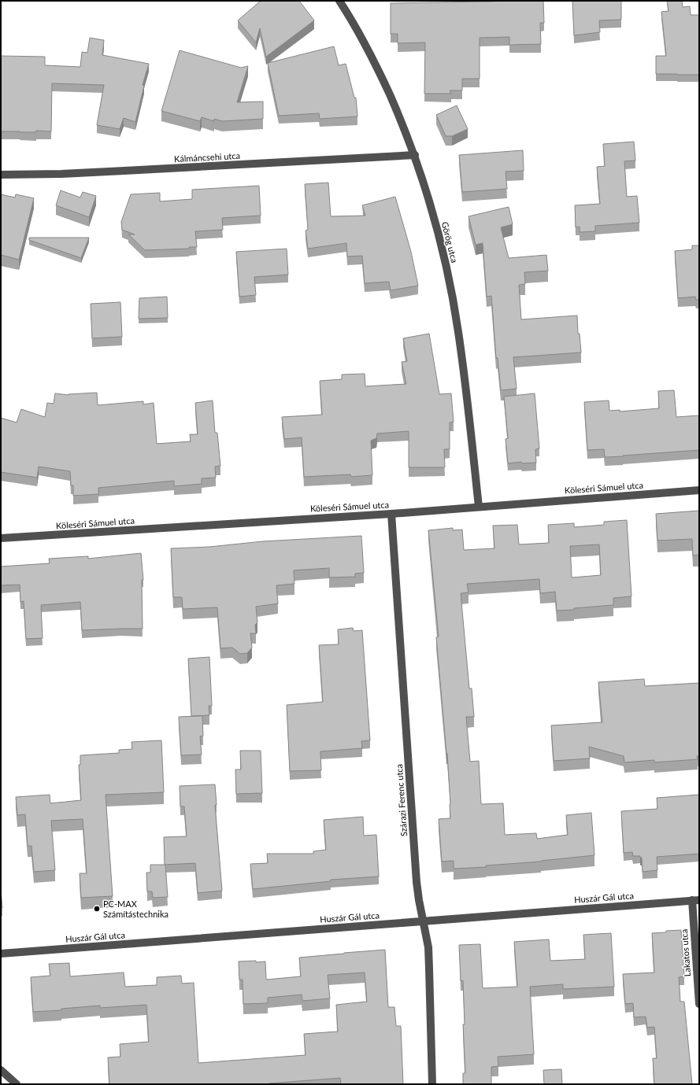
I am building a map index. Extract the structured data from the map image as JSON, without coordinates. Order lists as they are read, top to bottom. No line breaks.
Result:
{"streets":{"street":["Kálmáncsehi utca","Görög utca","Köleséri Sámuel utca","Szárazi Ferenc utca","Huszár Gál utca","Lakatos utca"]},"crossings":[["Kálmáncsehi utca","Görög utca"],["Görög utca","Köleséri Sámuel utca"],["Köleséri Sámuel utca","Szárazi Ferenc utca"],["Szárazi Ferenc utca","Huszár Gál utca"],["Huszár Gál utca","Lakatos utca"]],"places":["PC-MAX Számítástechnika"]}
